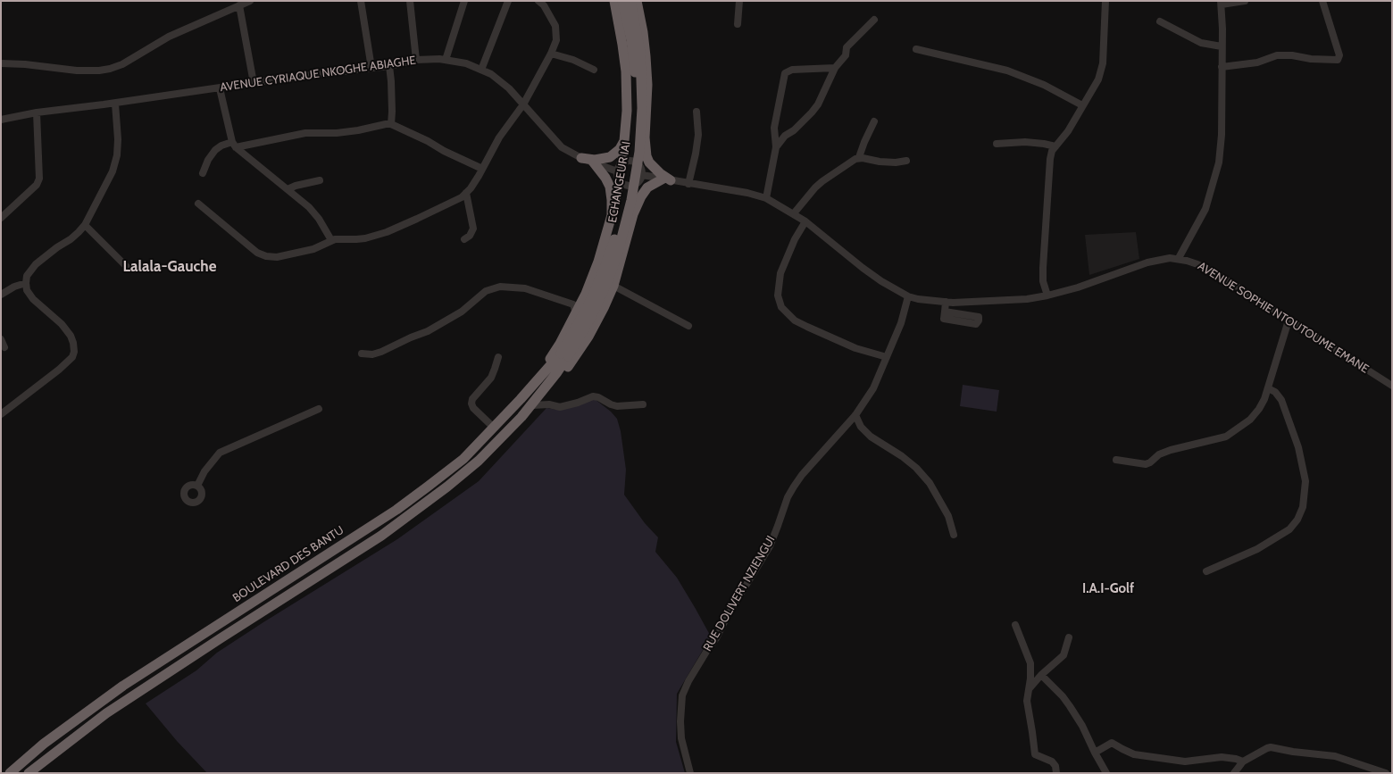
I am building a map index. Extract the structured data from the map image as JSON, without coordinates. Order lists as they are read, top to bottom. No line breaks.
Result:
{"streets":{"highway":["ECHANGEUR IAI","BOULEVARD DES BANTU"],"street":["AVENUE CYRIAQUE NKOGHE ABIAGHE","AVENUE SOPHIE NTOUTOUME EMANE","RUE DOLIVERT NZIENGUI"]},"crossings":[["AVENUE CYRIAQUE NKOGHE ABIAGHE","AVENUE SOPHIE NTOUTOUME EMANE"],["ECHANGEUR IAI","BOULEVARD DES BANTU"],["AVENUE SOPHIE NTOUTOUME EMANE","RUE DOLIVERT NZIENGUI"]],"districts":["Lalala-Gauche","I.A.I-Golf"]}
